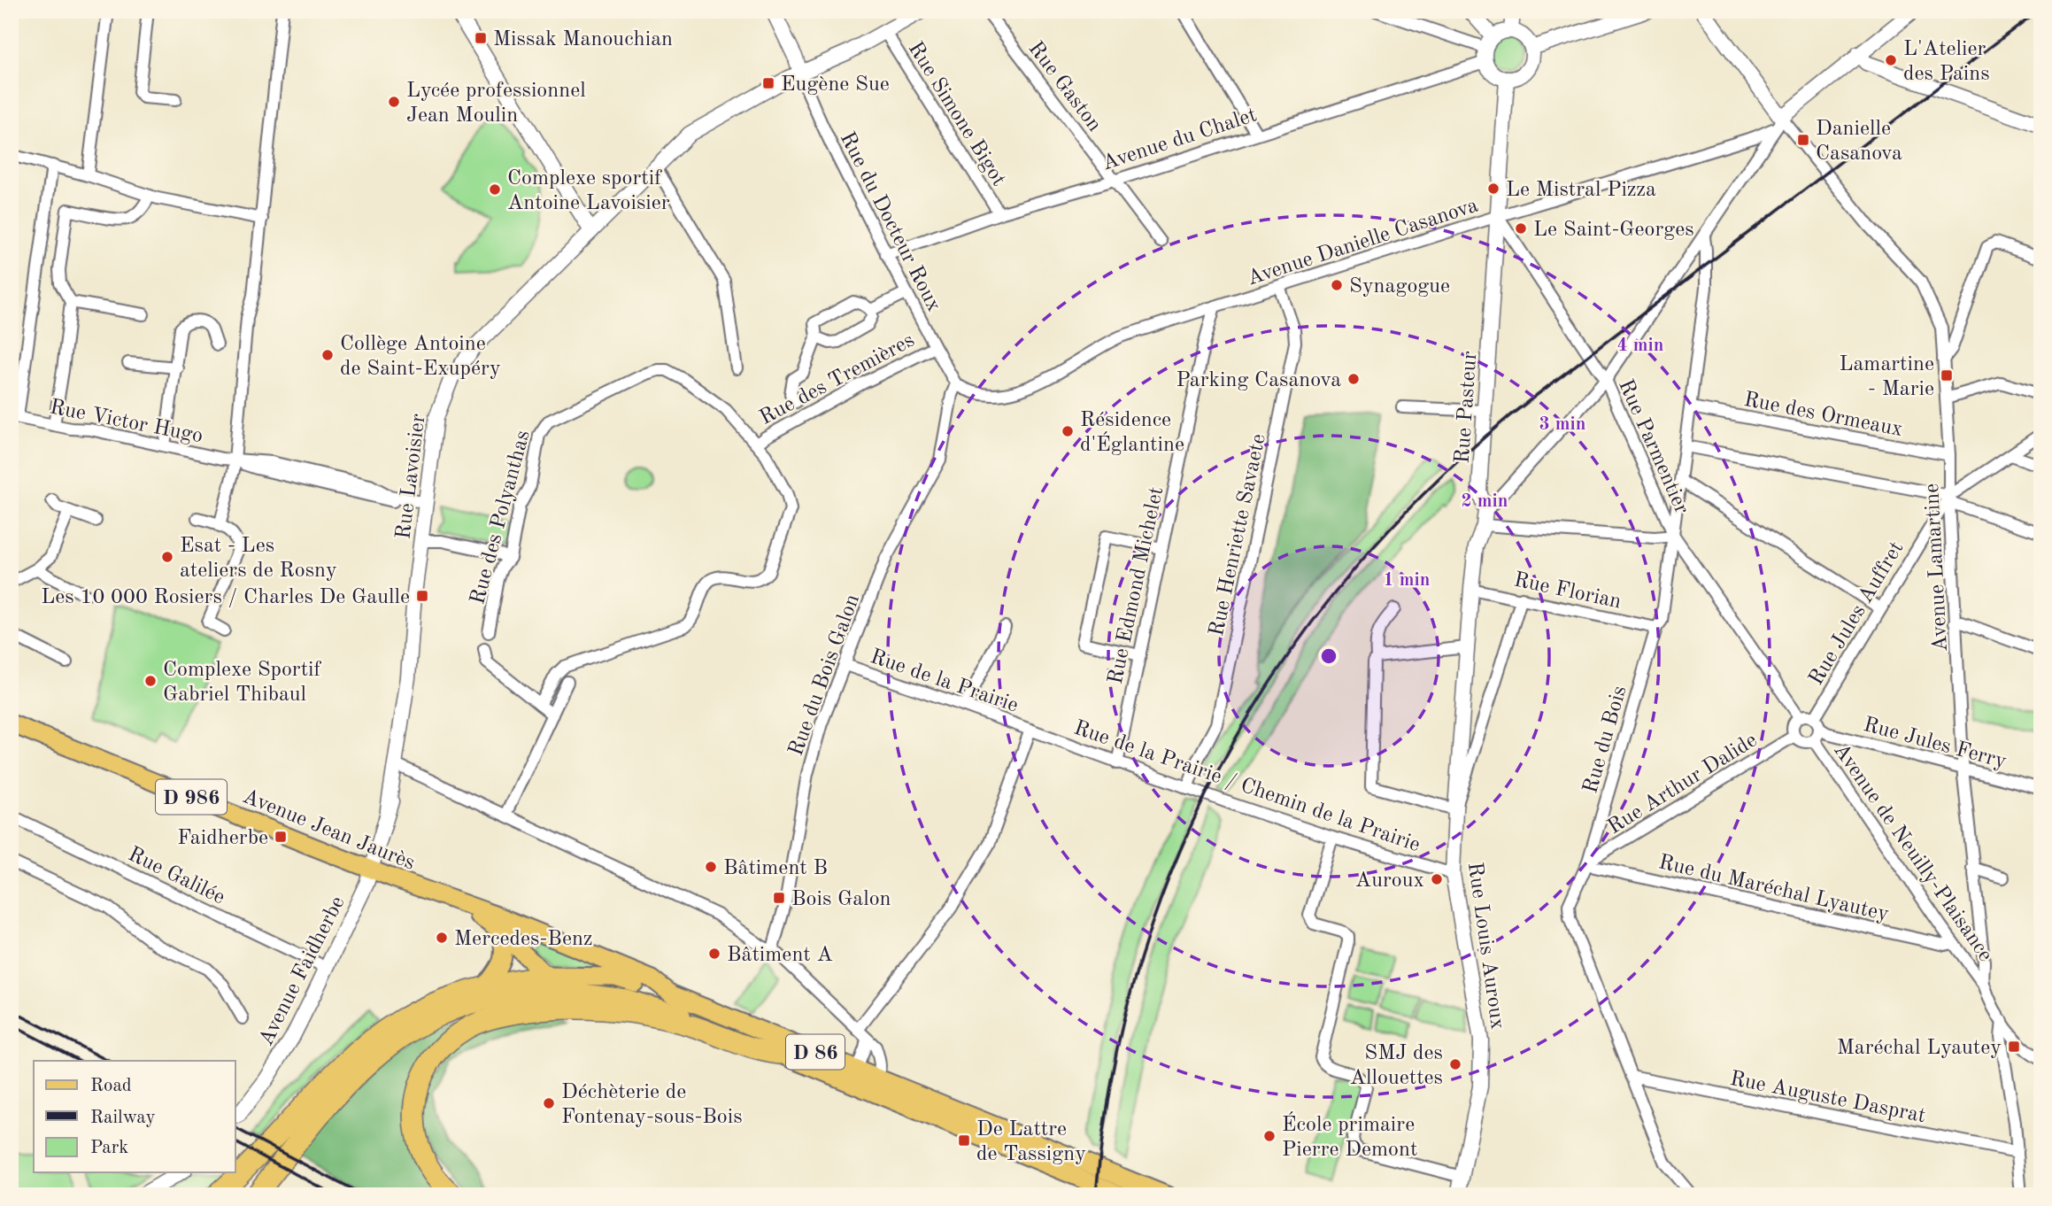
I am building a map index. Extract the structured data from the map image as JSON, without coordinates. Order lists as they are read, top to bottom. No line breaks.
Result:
{"streets":{"main road":["D 986","Avenue Jean Jaurès","D 86"],"street":["Rue Gaston","Rue Simone Bigot","Avenue du Chalet","Rue du Docteur Roux","Avenue Danielle Casanova","Rue des Tremières","Rue Pasteur","Rue des Ormeaux","Rue Victor Hugo","Rue Parmentier","Rue Lavoisier","Rue des Polyanthas","Rue Henriette Savaete","Avenue Lamartine","Rue Edmond Michelet","Rue Florian","Rue Jules Auffret","Rue du Bois Galon","Rue de la Prairie","Rue du Bois","Rue Jules Ferry","Rue Arthur Dalide","Rue de la Prairie / Chemin de la Prairie","Avenue de Neuilly-Plaisance","Rue Galilée","Rue du Maréchal Lyautey","Rue Louis Auroux","Avenue Faidherbe","Rue Auguste Dasprat"]},"crossings":[["Rue Gaston","Avenue du Chalet"],["Rue Simone Bigot","Avenue du Chalet"],["Rue Simone Bigot","Rue Lavoisier"],["Avenue du Chalet","Rue du Docteur Roux"],["Avenue du Chalet","Rue Pasteur"],["Rue du Docteur Roux","Avenue Danielle Casanova"],["Rue du Docteur Roux","Rue des Tremières"],["Rue du Docteur Roux","Rue Lavoisier"],["Rue du Docteur Roux","Rue du Bois Galon"],["Avenue Danielle Casanova","Rue Pasteur"],["Avenue Danielle Casanova","Rue Parmentier"],["Avenue Danielle Casanova","Rue Henriette Savaete"],["Avenue Danielle Casanova","Avenue Lamartine"],["Avenue Danielle Casanova","Rue Edmond Michelet"],["Avenue Danielle Casanova","Rue du Bois Galon"],["Rue des Tremières","Rue des Polyanthas"],["Rue Pasteur","Rue Parmentier"],["Rue Pasteur","Rue Florian"],["Rue Pasteur","Rue Louis Auroux"],["Rue des Ormeaux","Avenue Lamartine"],["Rue des Ormeaux","Rue du Bois"],["Rue Victor Hugo","Rue Lavoisier"],["Rue Parmentier","Rue du Bois"],["Rue Lavoisier","Avenue Jean Jaurès"],["Rue Lavoisier","Avenue Faidherbe"],["Rue Henriette Savaete","Rue de la Prairie / Chemin de la Prairie"],["Avenue Lamartine","Rue Jules Auffret"],["Avenue Lamartine","Rue Jules Ferry"],["Avenue Lamartine","Avenue de Neuilly-Plaisance"],["Avenue Lamartine","Rue Auguste Dasprat"],["Rue Edmond Michelet","Rue de la Prairie / Chemin de la Prairie"],["Rue Florian","Rue du Bois"],["Rue Florian","Rue Louis Auroux"],["Rue Jules Auffret","Rue Jules Ferry"],["Rue Jules Auffret","Rue Arthur Dalide"],["Rue Jules Auffret","Avenue de Neuilly-Plaisance"],["Rue du Bois Galon","Rue de la Prairie"],["Rue de la Prairie","Rue de la Prairie / Chemin de la Prairie"],["Rue du Bois","Rue Arthur Dalide"],["Rue du Bois","Rue du Maréchal Lyautey"],["Rue du Bois","Rue Auguste Dasprat"],["Rue Jules Ferry","Rue Arthur Dalide"],["Rue Jules Ferry","Avenue de Neuilly-Plaisance"],["Rue Arthur Dalide","Avenue de Neuilly-Plaisance"],["Rue Arthur Dalide","Rue du Maréchal Lyautey"],["Rue de la Prairie / Chemin de la Prairie","Rue Louis Auroux"],["Avenue Jean Jaurès","Avenue Faidherbe"],["Avenue Jean Jaurès","D 86"],["Avenue de Neuilly-Plaisance","Rue du Maréchal Lyautey"],["Rue Galilée","Avenue Faidherbe"]],"places":{"transit":["Missak Manouchian","Eugène Sue","Danielle Casanova","Lamartine - Marie","Les 10 000 Rosiers / Charles De Gaulle","Faidherbe","Bois Galon","Maréchal Lyautey","De Lattre de Tassigny"],"other":["L'Atelier des Pains","Lycée professionnel Jean Moulin","Le Mistral Pizza","Complexe sportif Antoine Lavoisier","Le Saint-Georges","Synagogue","Collège Antoine de Saint-Exupéry","Parking Casanova","Résidence d'Églantine","Esat - Les ateliers de Rosny","Complexe Sportif Gabriel Thibaul","Bâtiment B","Auroux","Mercedes-Benz","Bâtiment A","SMJ des Allouettes","Déchèterie de Fontenay-sous-Bois","École primaire Pierre Demont"]},"legend":["Road","Railway","Park"],"rings":["4 min","3 min","2 min","1 min"]}
